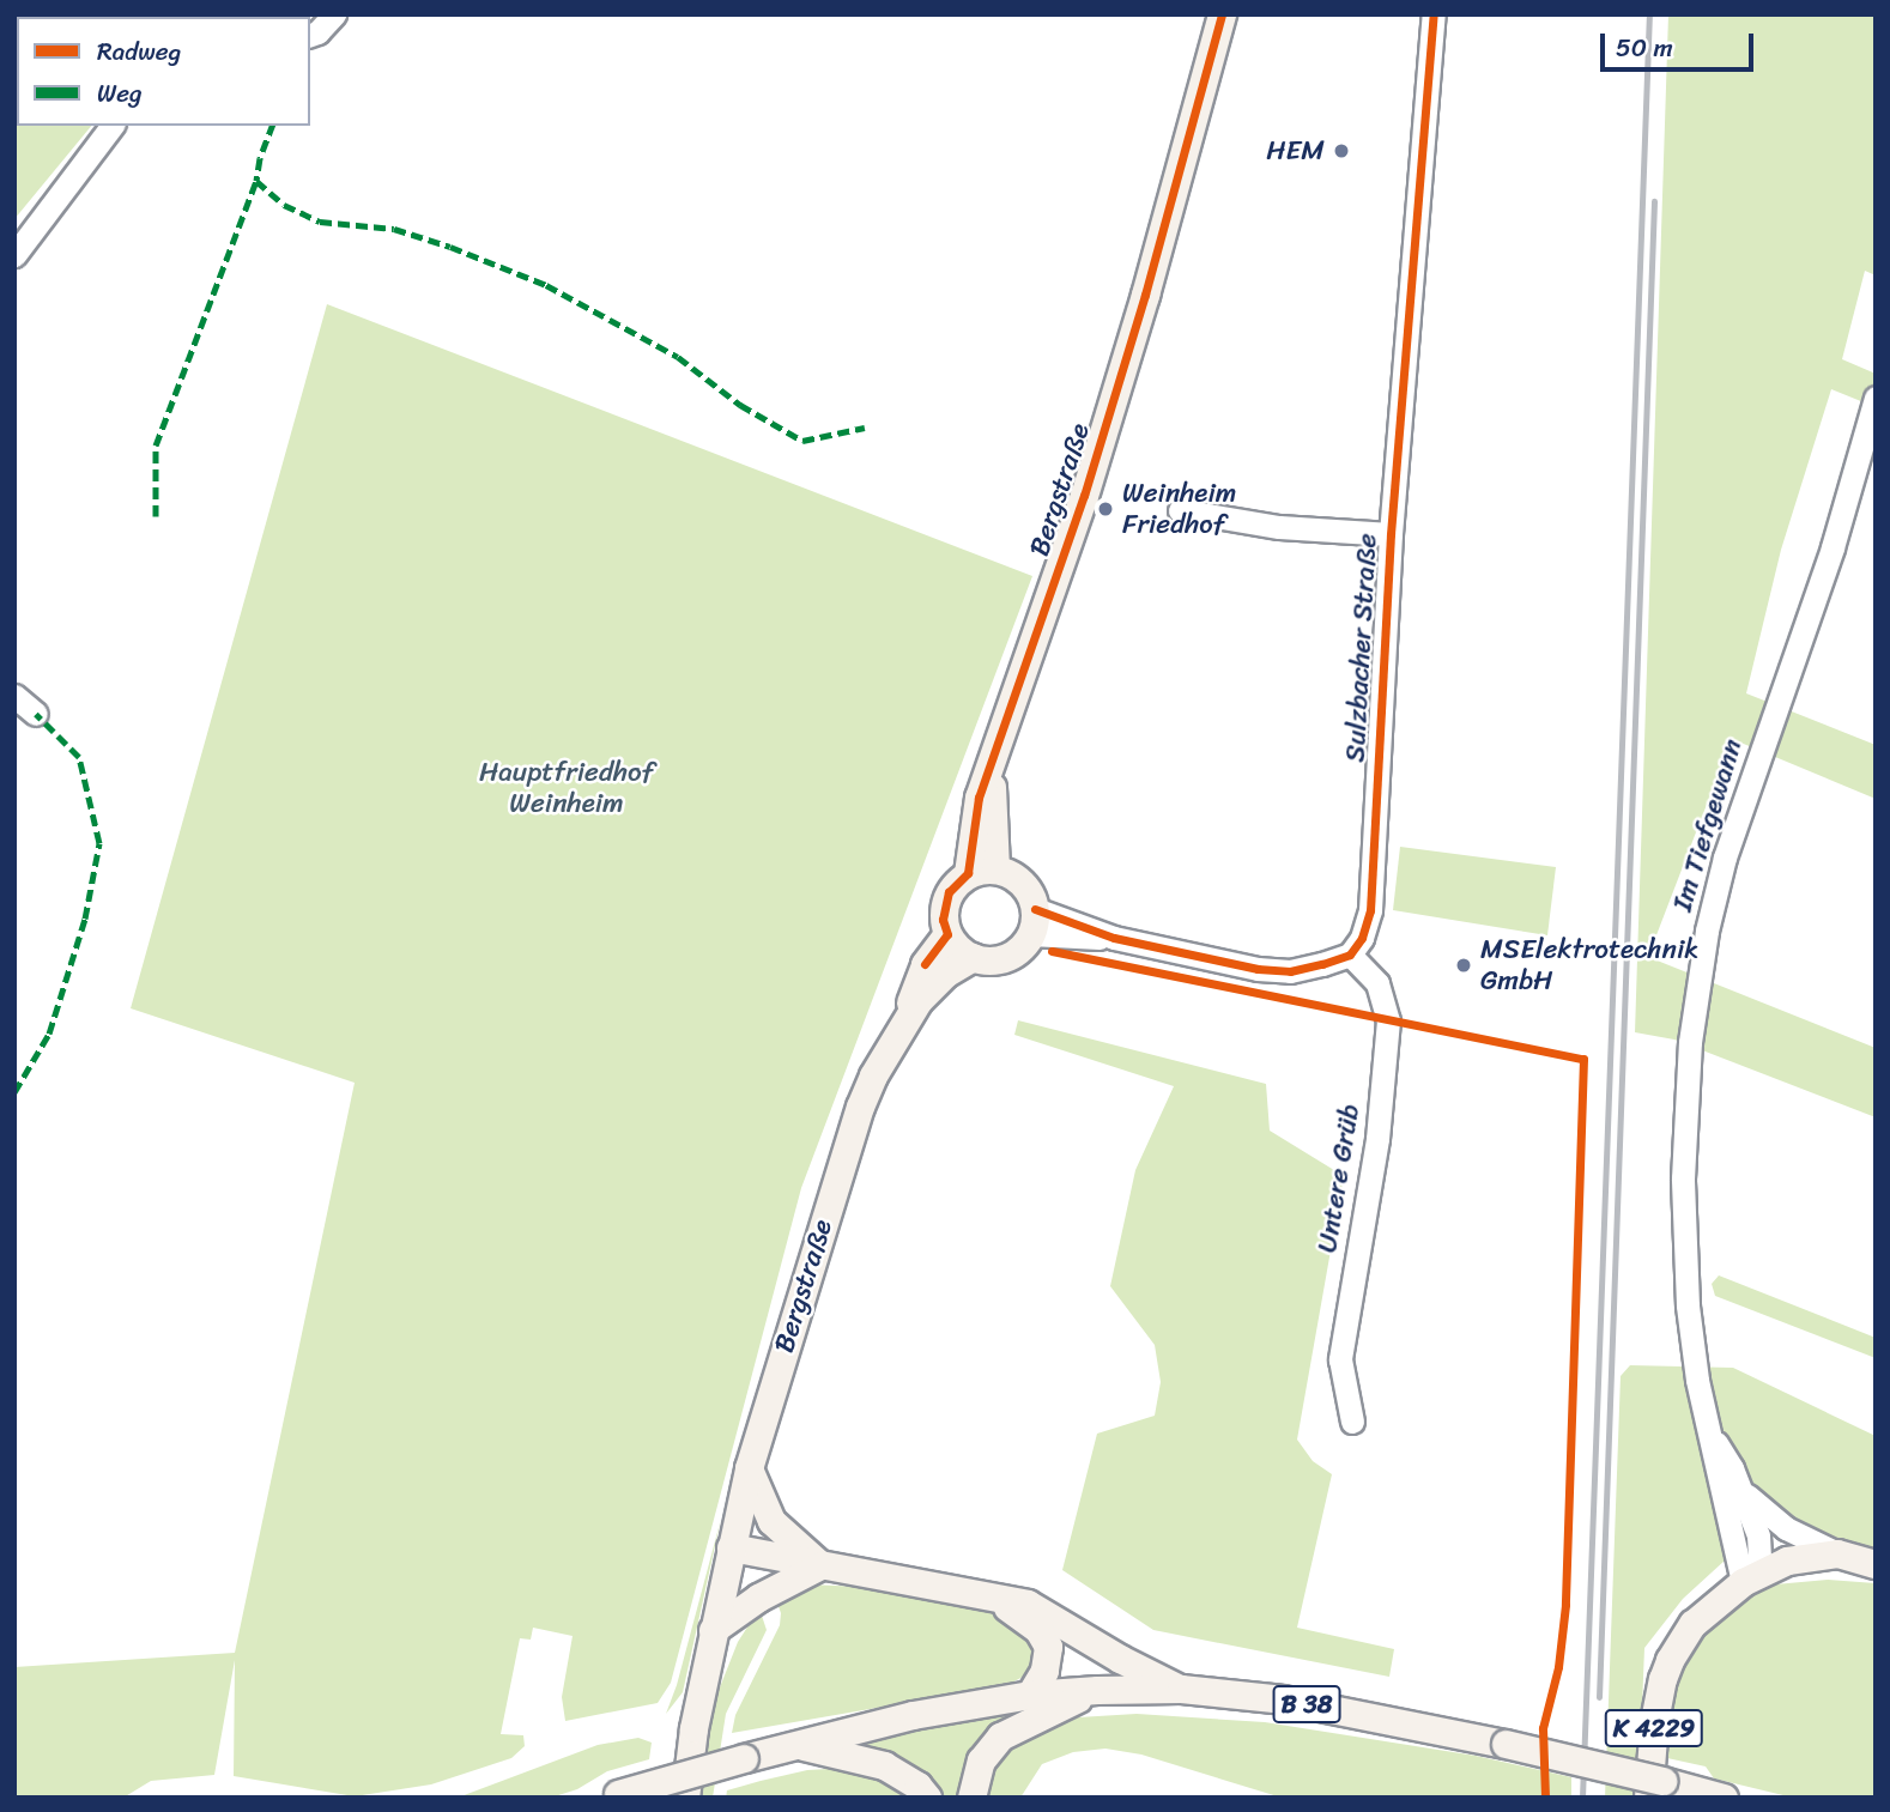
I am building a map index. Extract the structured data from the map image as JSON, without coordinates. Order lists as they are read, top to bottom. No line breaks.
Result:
{"streets":{"main road":["Bergstraße","B 38","K 4229"],"street":["Sulzbacher Straße","Im Tiefgewann","Untere Grüb"]},"crossings":[["Sulzbacher Straße","Untere Grüb"],["Im Tiefgewann","K 4229"],["B 38","K 4229"]],"parks":["Hauptfriedhof Weinheim"],"places":["HEM","Weinheim Friedhof","MSElektrotechnik GmbH"],"legend":["Radweg","Weg"],"scale_bar":"50 m"}
